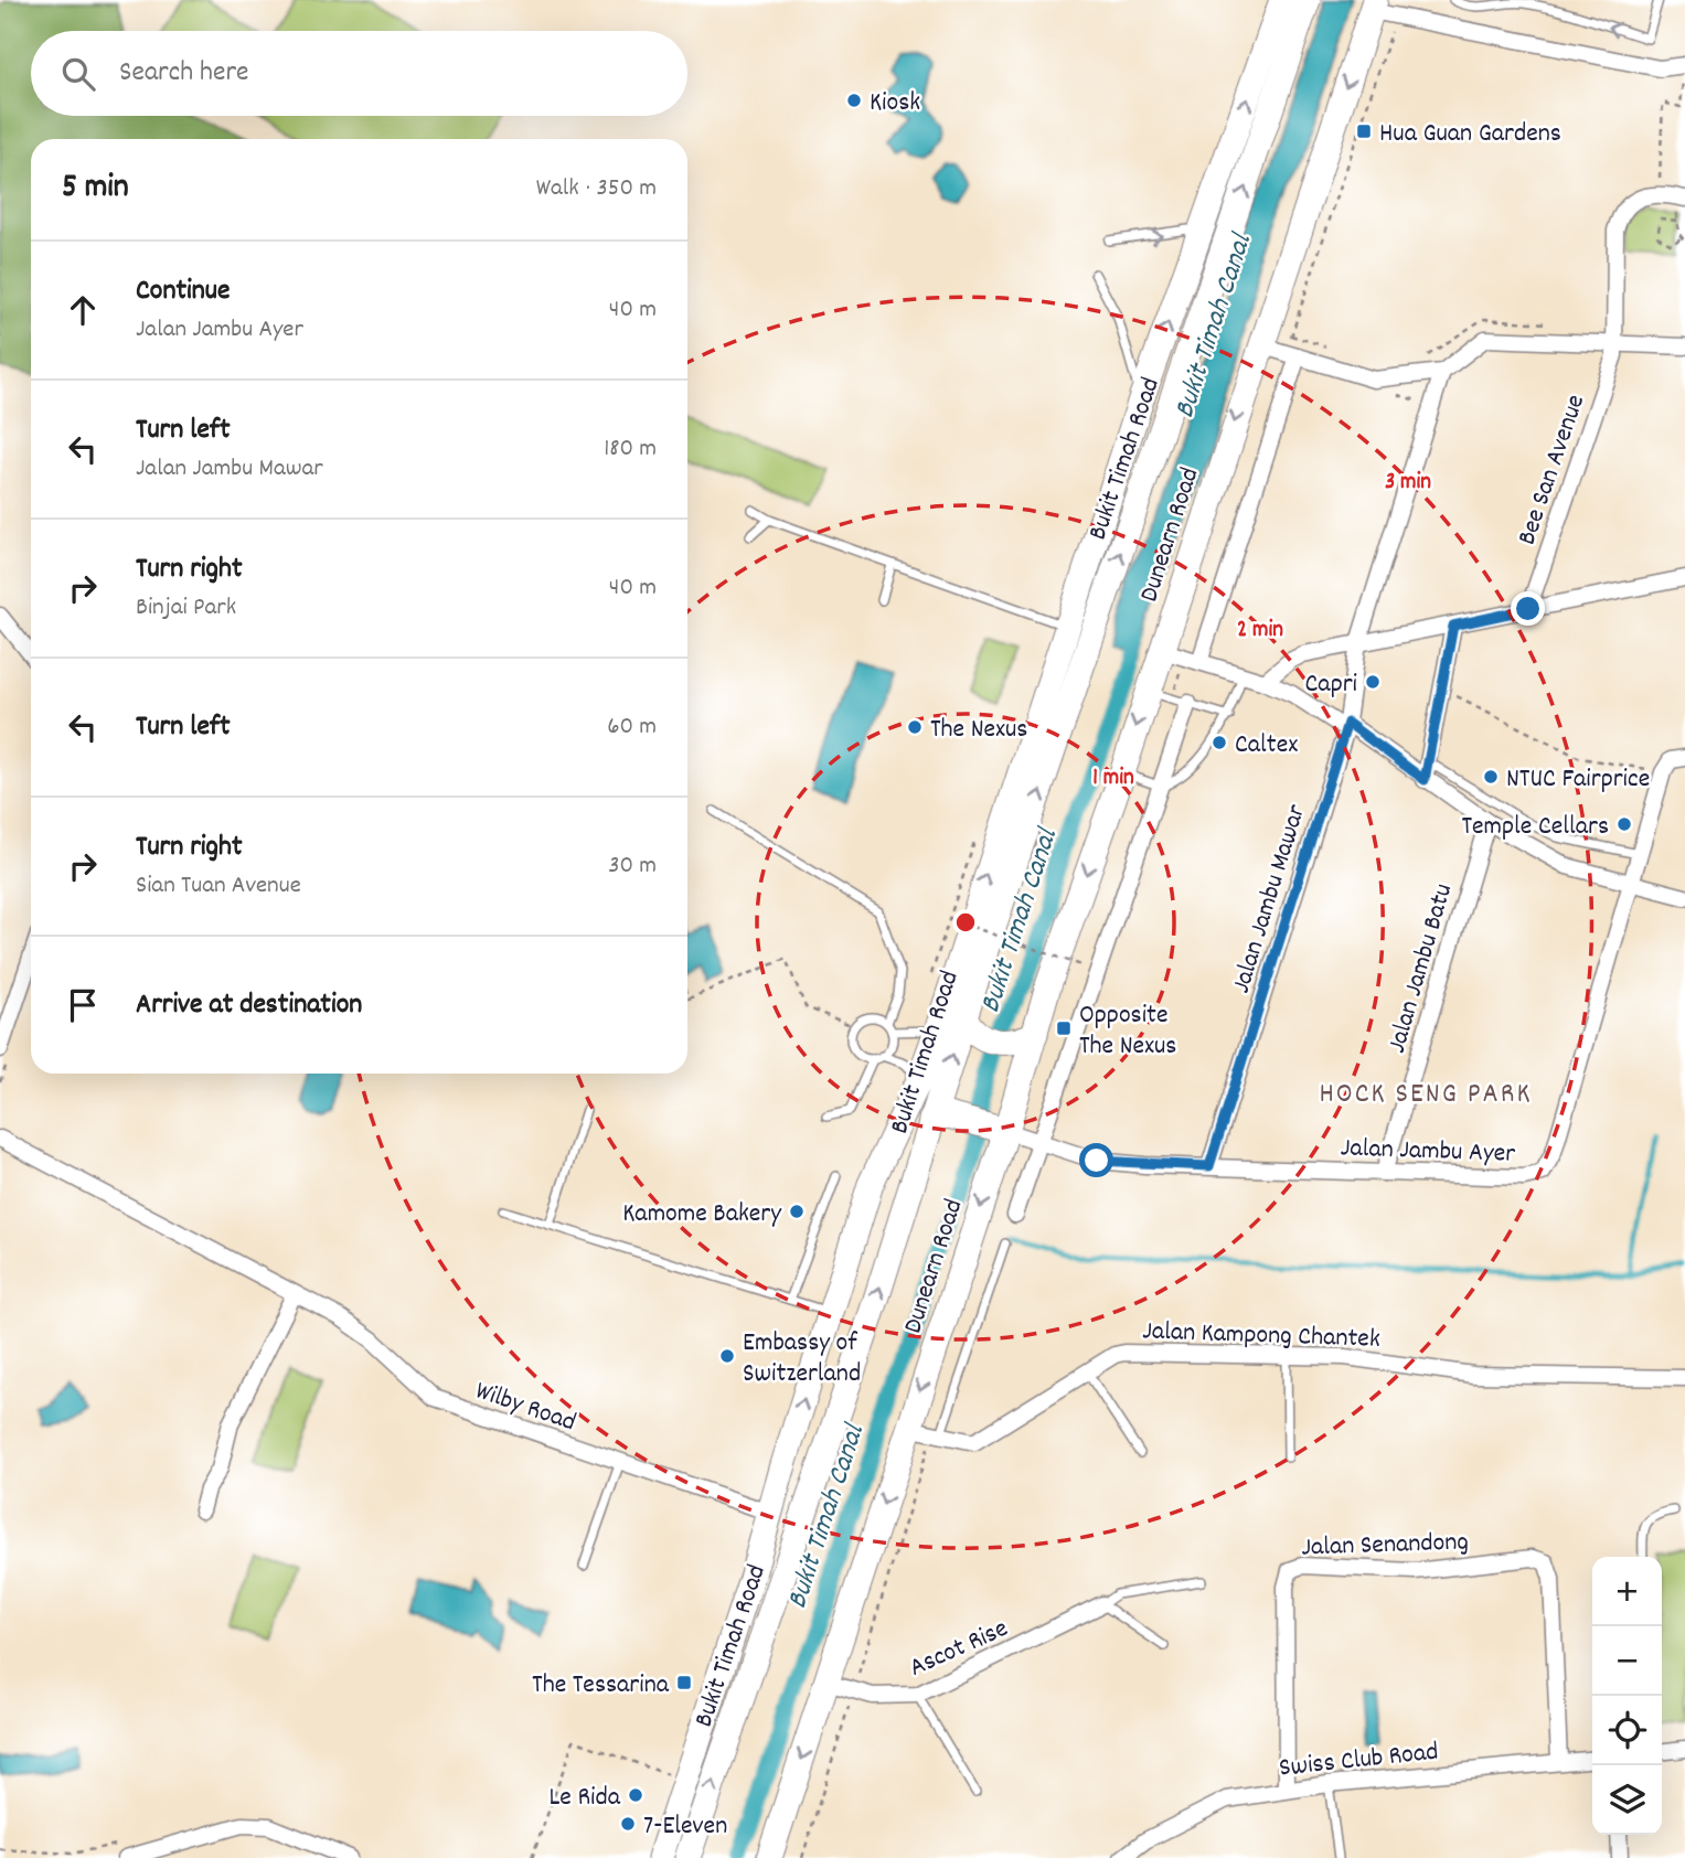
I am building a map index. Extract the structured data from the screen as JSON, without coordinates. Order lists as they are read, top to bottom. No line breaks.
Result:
{"streets":{"highway":["Bukit Timah Road","Dunearn Road"],"street":["Bee San Avenue","Jalan Jambu Mawar","Jalan Jambu Batu","Jalan Jambu Ayer","Jalan Kampong Chantek","Wilby Road","Jalan Senandong","Ascot Rise","Swiss Club Road"]},"crossings":[["Dunearn Road","Jalan Jambu Ayer"],["Dunearn Road","Jalan Kampong Chantek"],["Dunearn Road","Ascot Rise"],["Jalan Jambu Mawar","Jalan Jambu Ayer"],["Jalan Jambu Batu","Jalan Jambu Ayer"],["Jalan Senandong","Swiss Club Road"]],"districts":["HOCK SENG PARK"],"water":["Bukit Timah Canal"],"places":{"other":["Kiosk","Capri","The Nexus","Caltex","NTUC Fairprice","Temple Cellars","Kamome Bakery","Embassy of Switzerland","Le Rida","7-Eleven"],"transit":["Hua Guan Gardens","Opposite The Nexus","The Tessarina"]},"page":{"search":"Search here","heading":["5 min","Walk · 350 m"],"list":[["Continue","Jalan Jambu Ayer","40 m"],["Turn left","Jalan Jambu Mawar","180 m"],["Turn right","Binjai Park","40 m"],["Turn left","60 m"],["Turn right","Sian Tuan Avenue","30 m"],"Arrive at destination"],"map_buttons":["+","−"]},"rings":["3 min","2 min","1 min"]}
